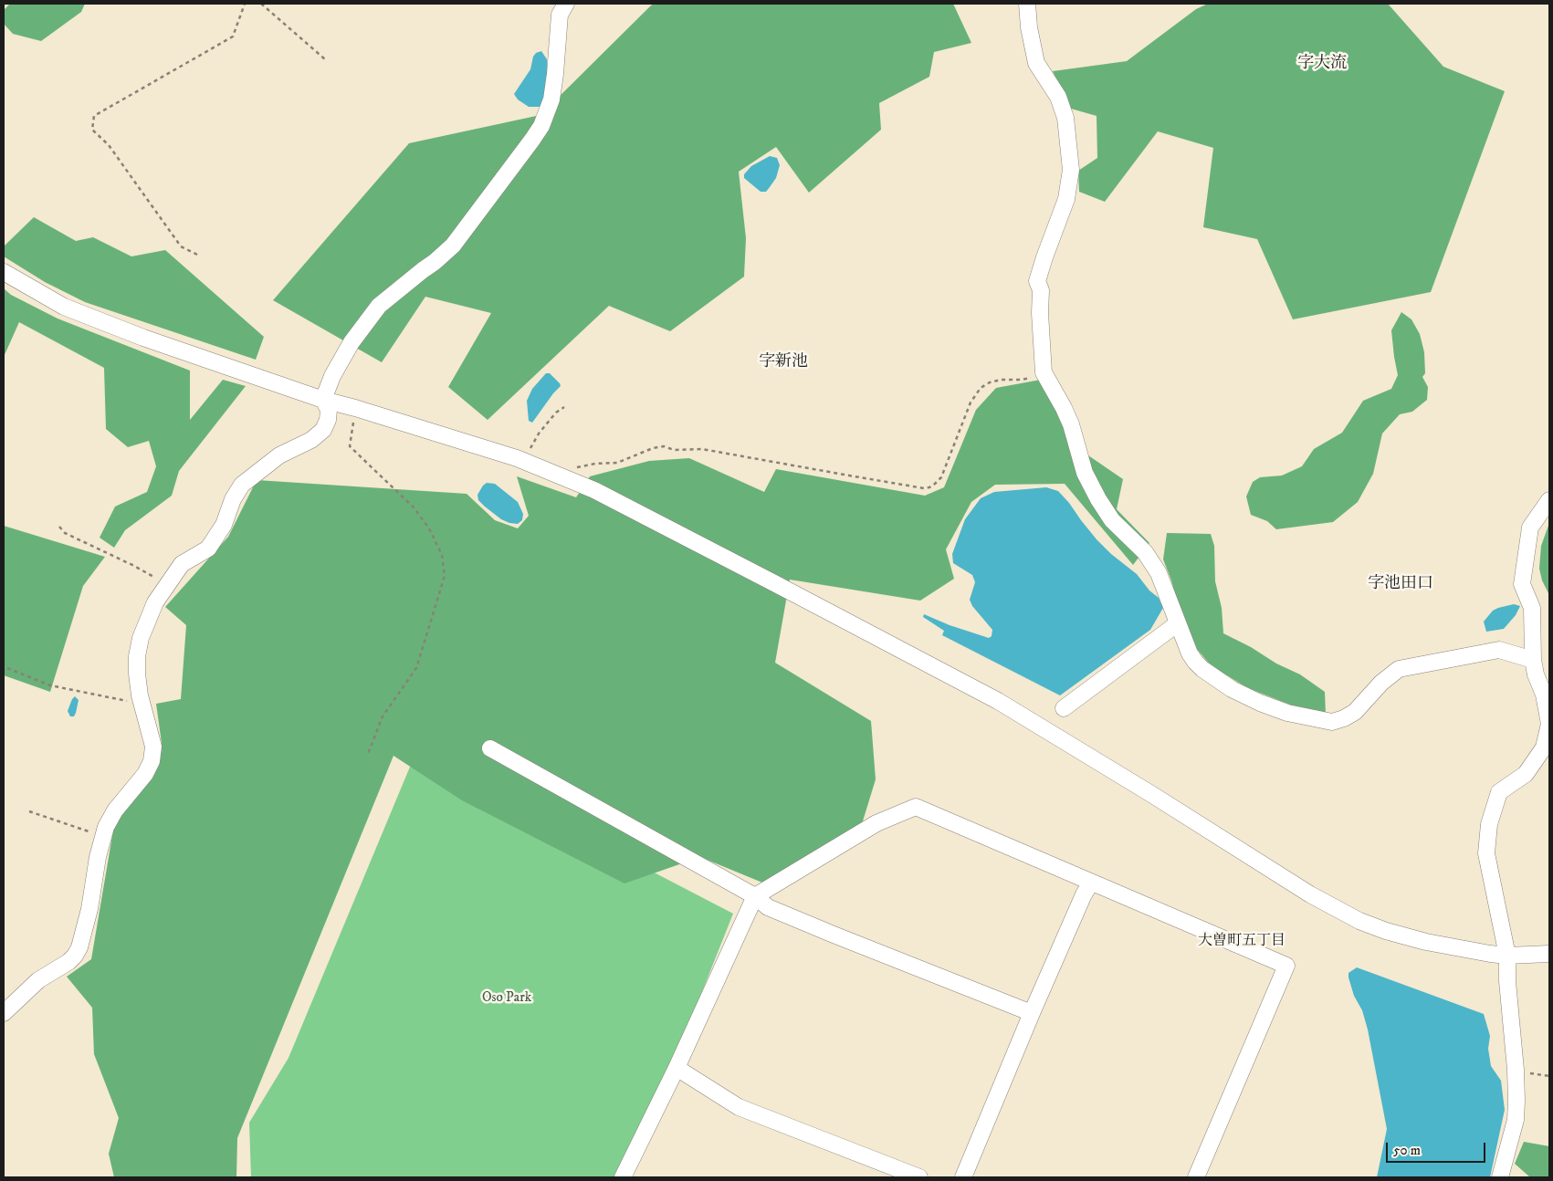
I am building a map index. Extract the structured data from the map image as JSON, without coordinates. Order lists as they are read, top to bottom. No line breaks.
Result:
{"districts":["字大流","字新池","字池田口","大曽町五丁目"],"parks":["Oso Park"],"scale_bar":"50 m"}
